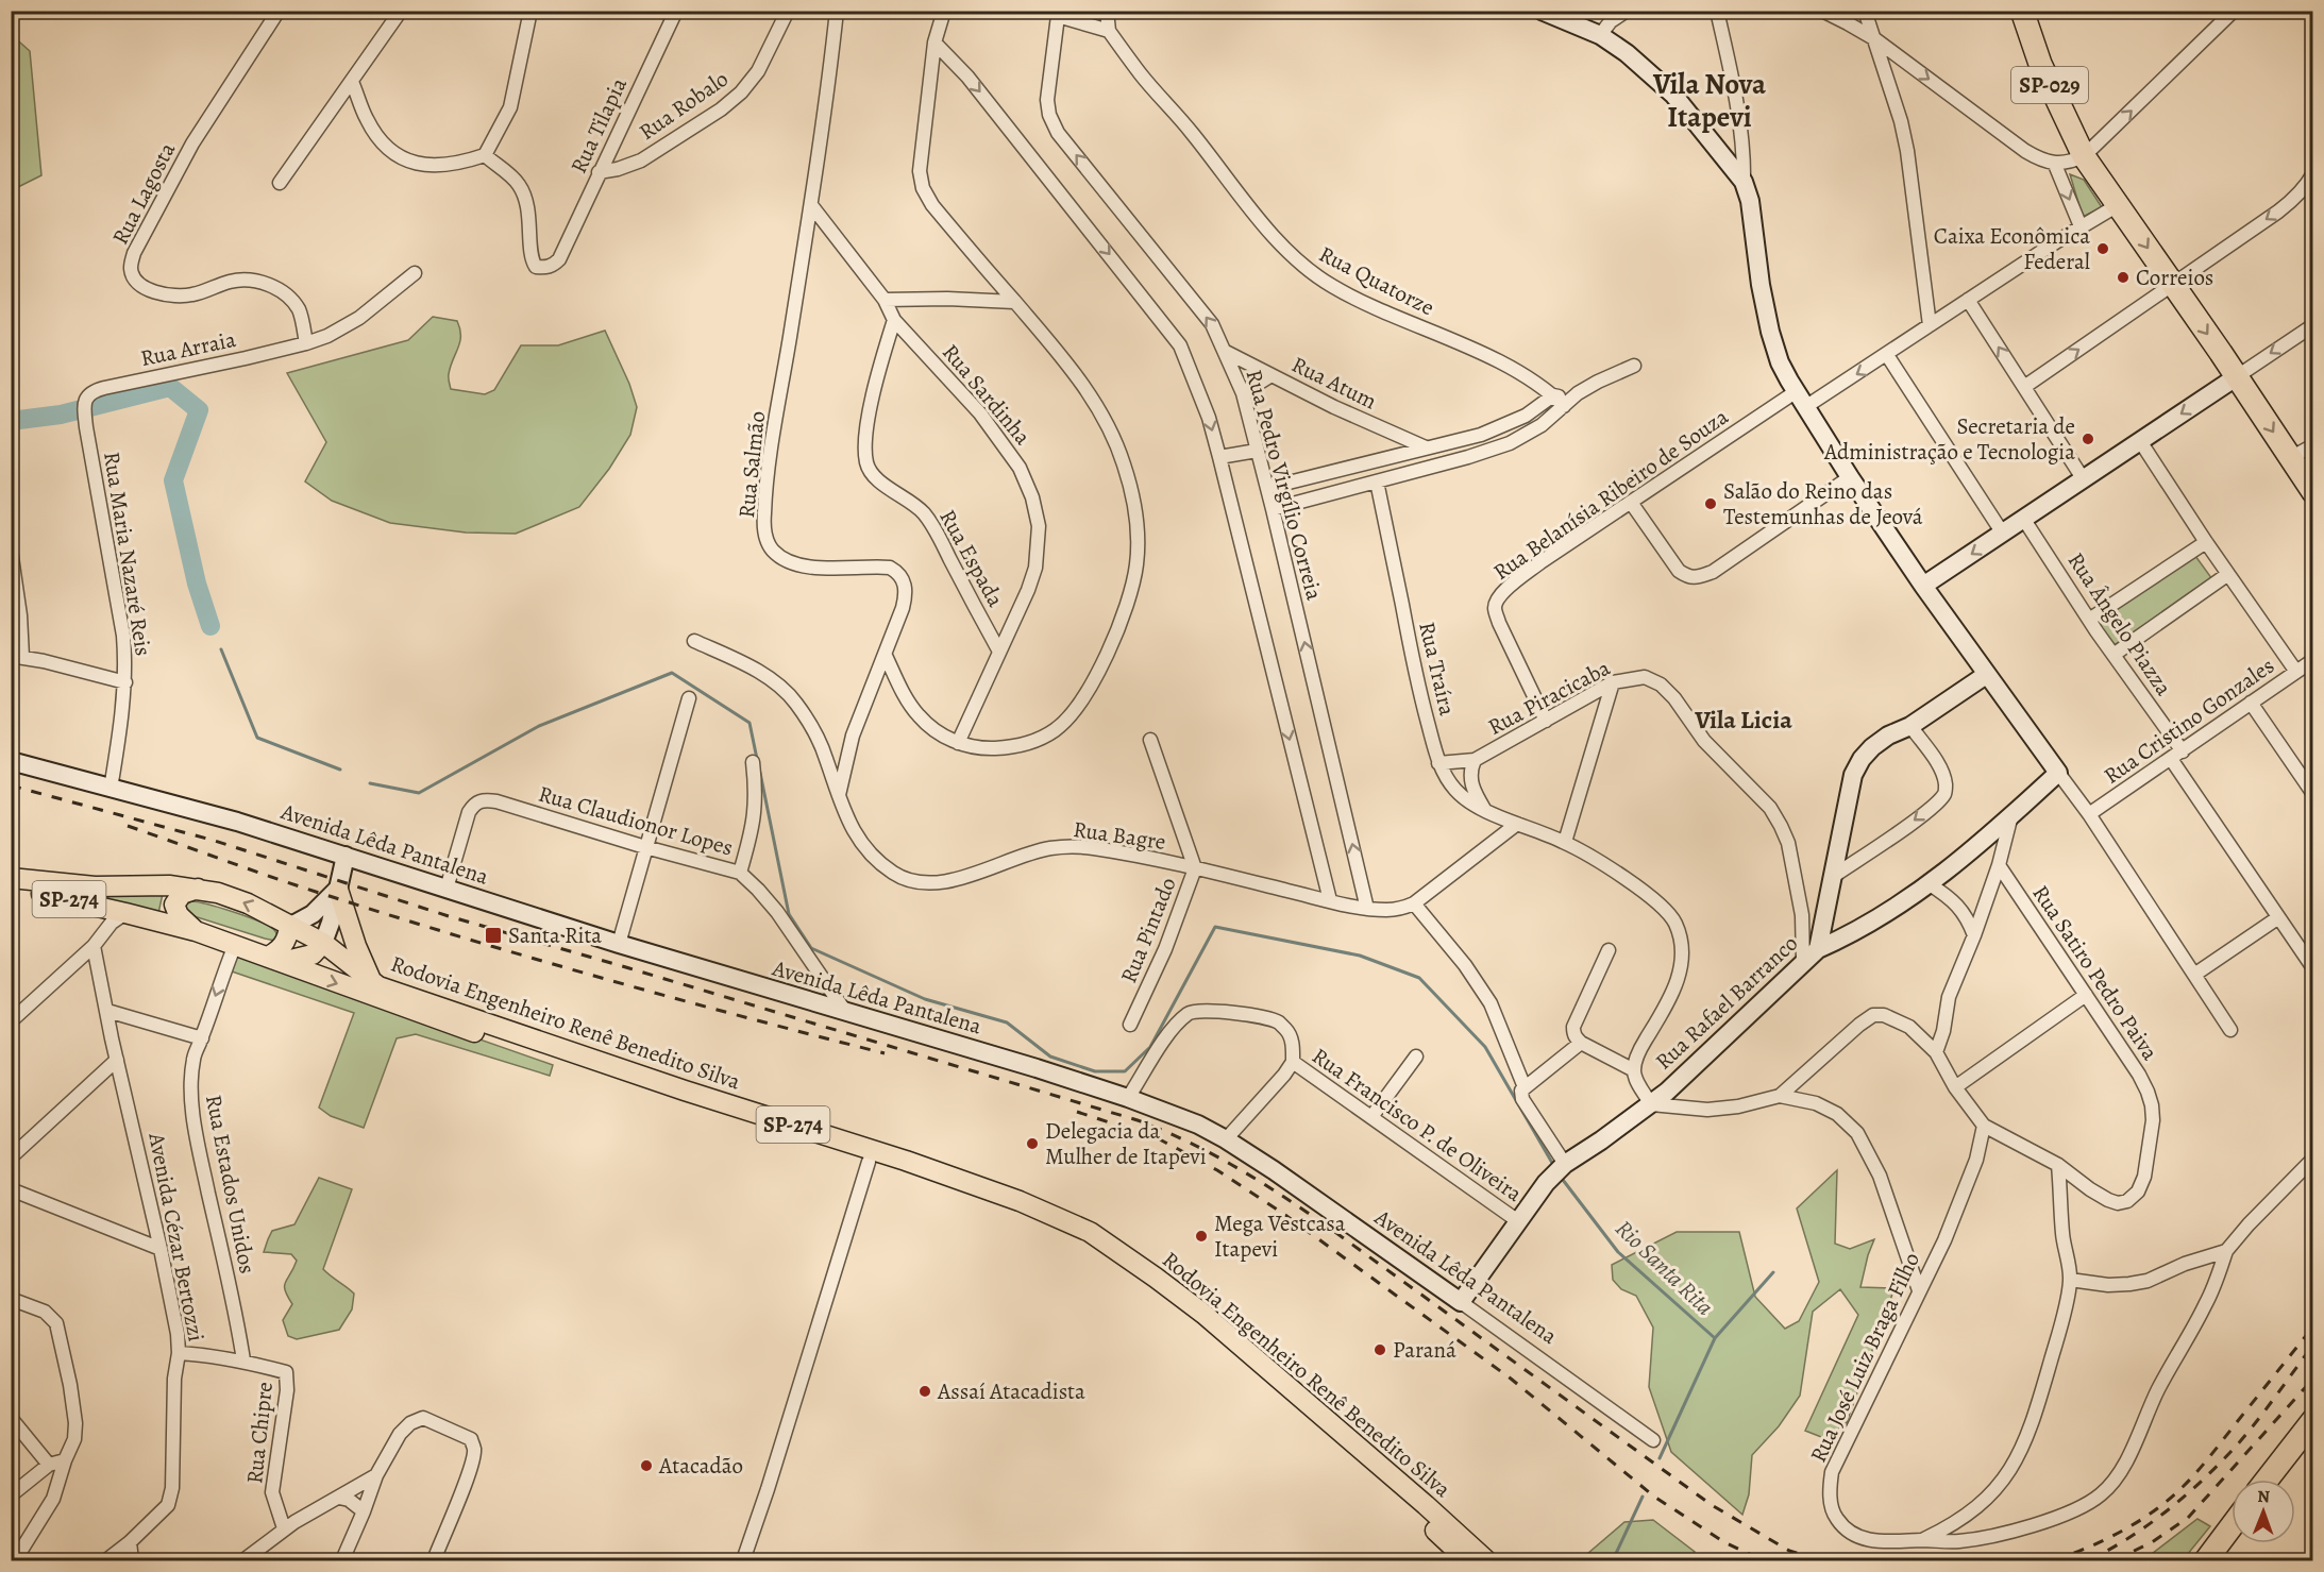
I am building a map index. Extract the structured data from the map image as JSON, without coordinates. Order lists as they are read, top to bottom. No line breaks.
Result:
{"streets":{"highway":["SP-029"],"main road":["SP-274","Rodovia Engenheiro Renê Benedito Silva"],"street":["Rua Robalo","Rua Tilapia","Rua Lagosta","Rua Quatorze","Rua Arraia","Rua Atum","Rua Sardinha","Rua Salmão","Rua Pedro Virgílio Correia","Rua Belanísia Ribeiro de Souza","Rua Maria Nazaré Reis","Rua Espada","Rua Ângelo Piazza","Rua Traíra","Rua Piracicaba","Rua Cristino Gonzales","Rua Claudionor Lopes","Rua Bagre","Avenida Lêda Pantalena","Rua Pintado","Rua Satiro Pedro Paiva","Rua Rafael Barranco","Rua Francisco P. de Oliveira","Rua Estados Unidos","Avenida Cézar Bertozzi","Rua José Luiz Braga Filho","Rua Chipre"]},"crossings":[["SP-029","Rua Belanísia Ribeiro de Souza"],["Rua Robalo","Rua Tilapia"],["Rua Lagosta","Rua Arraia"],["Rua Arraia","Rua Maria Nazaré Reis"],["Rua Atum","Rua Pedro Virgílio Correia"],["Rua Sardinha","Rua Salmão"],["Rua Sardinha","Rua Espada"],["Rua Salmão","Rua Bagre"],["Rua Pedro Virgílio Correia","Rua Bagre"],["Rua Belanísia Ribeiro de Souza","Rua Piracicaba"],["Rua Maria Nazaré Reis","Avenida Lêda Pantalena"],["Rua Ângelo Piazza","Rua Cristino Gonzales"],["Rua Traíra","Rua Piracicaba"],["Rua Traíra","Rua Bagre"],["Rua Piracicaba","Rua Rafael Barranco"],["Rua Claudionor Lopes","Avenida Lêda Pantalena"],["Rua Bagre","Rua Pintado"],["Avenida Lêda Pantalena","Rua Rafael Barranco"],["Rua Rafael Barranco","Rua Francisco P. de Oliveira"],["Rodovia Engenheiro Renê Benedito Silva","Rua Estados Unidos"],["Rua Estados Unidos","Rua Chipre"],["Avenida Cézar Bertozzi","Rua Chipre"]],"districts":["Vila Nova Itapevi","Vila Licia"],"water":["Rio Santa Rita"],"places":{"other":["Caixa Econômica Federal","Correios","Secretaria de Administração e Tecnologia","Salão do Reino das Testemunhas de Jeová","Delegacia da Mulher de Itapevi","Mega Vestcasa Itapevi","Paraná","Assaí Atacadista","Atacadão"],"transit":["Santa Rita"]},"north":"top"}
